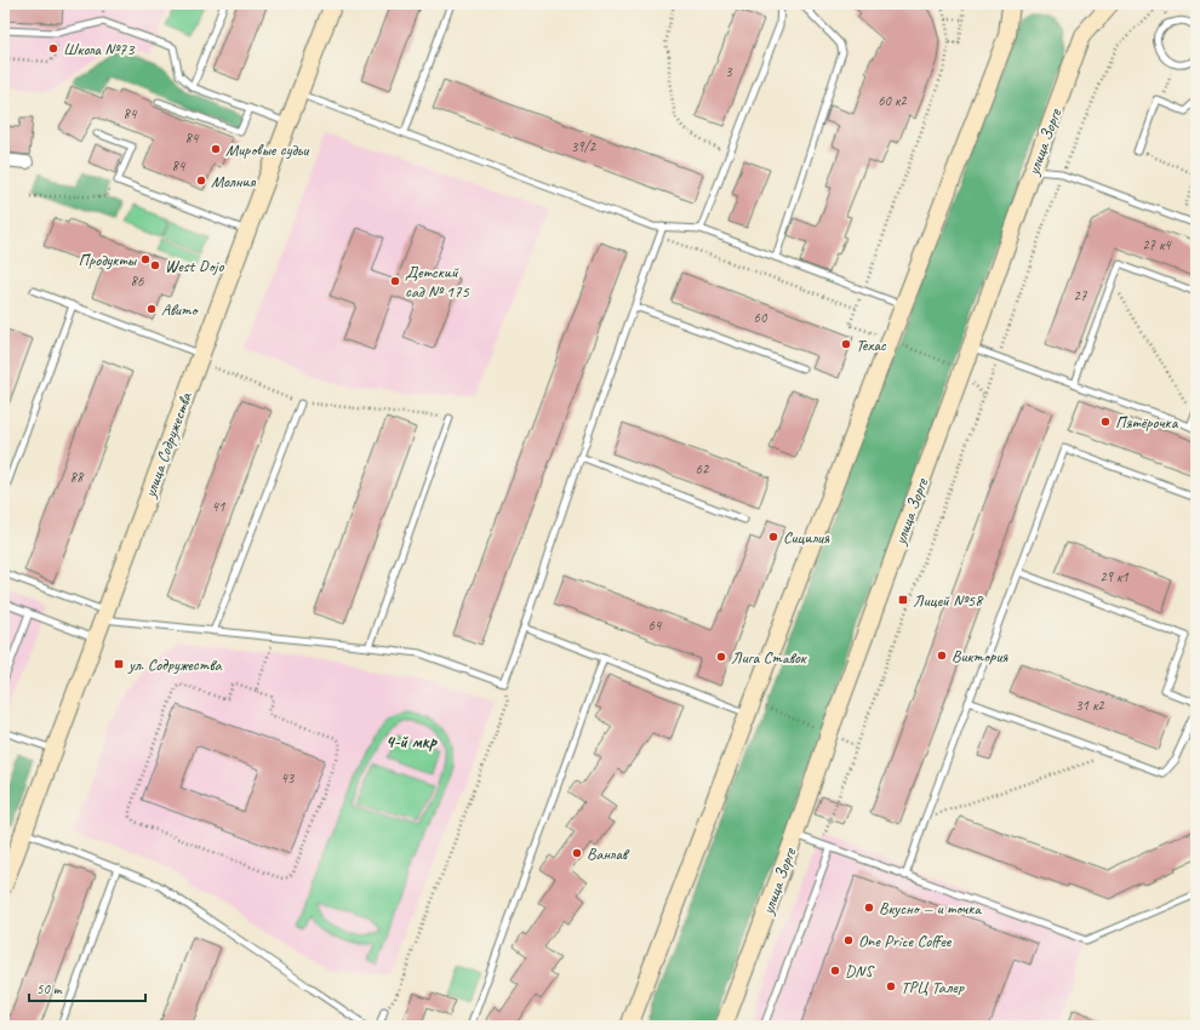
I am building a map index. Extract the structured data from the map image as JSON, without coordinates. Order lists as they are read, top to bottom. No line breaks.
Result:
{"streets":{"main road":["улица Зорге","улица Содружества"]},"districts":["4-й мкр"],"places":{"other":["Школа №73","Мировые судьи","Молния","Продукты","West Dojo","Детский сад № 175","Авито","Техас","Пятёрочка","Сицилия","Виктория","Лига Ставок","Ванлав","Вкусно — и точка","One Price Coffee","DNS","ТРЦ Талер"],"transit":["Лицей №58","ул. Содружества"]},"house_numbers":["3","60 к2","84","84","39/2","84","27 к4","86","27","60","62","88","41","29 к1","64","31 к2","43"],"scale_bar":"50 m"}
